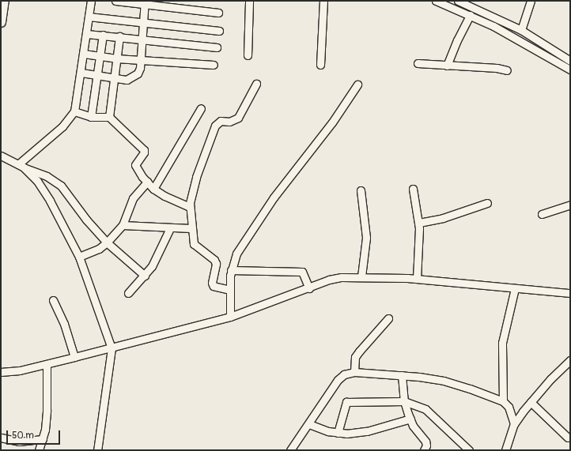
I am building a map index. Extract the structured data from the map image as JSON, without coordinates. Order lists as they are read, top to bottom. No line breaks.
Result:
{"scale_bar":"50 m"}
